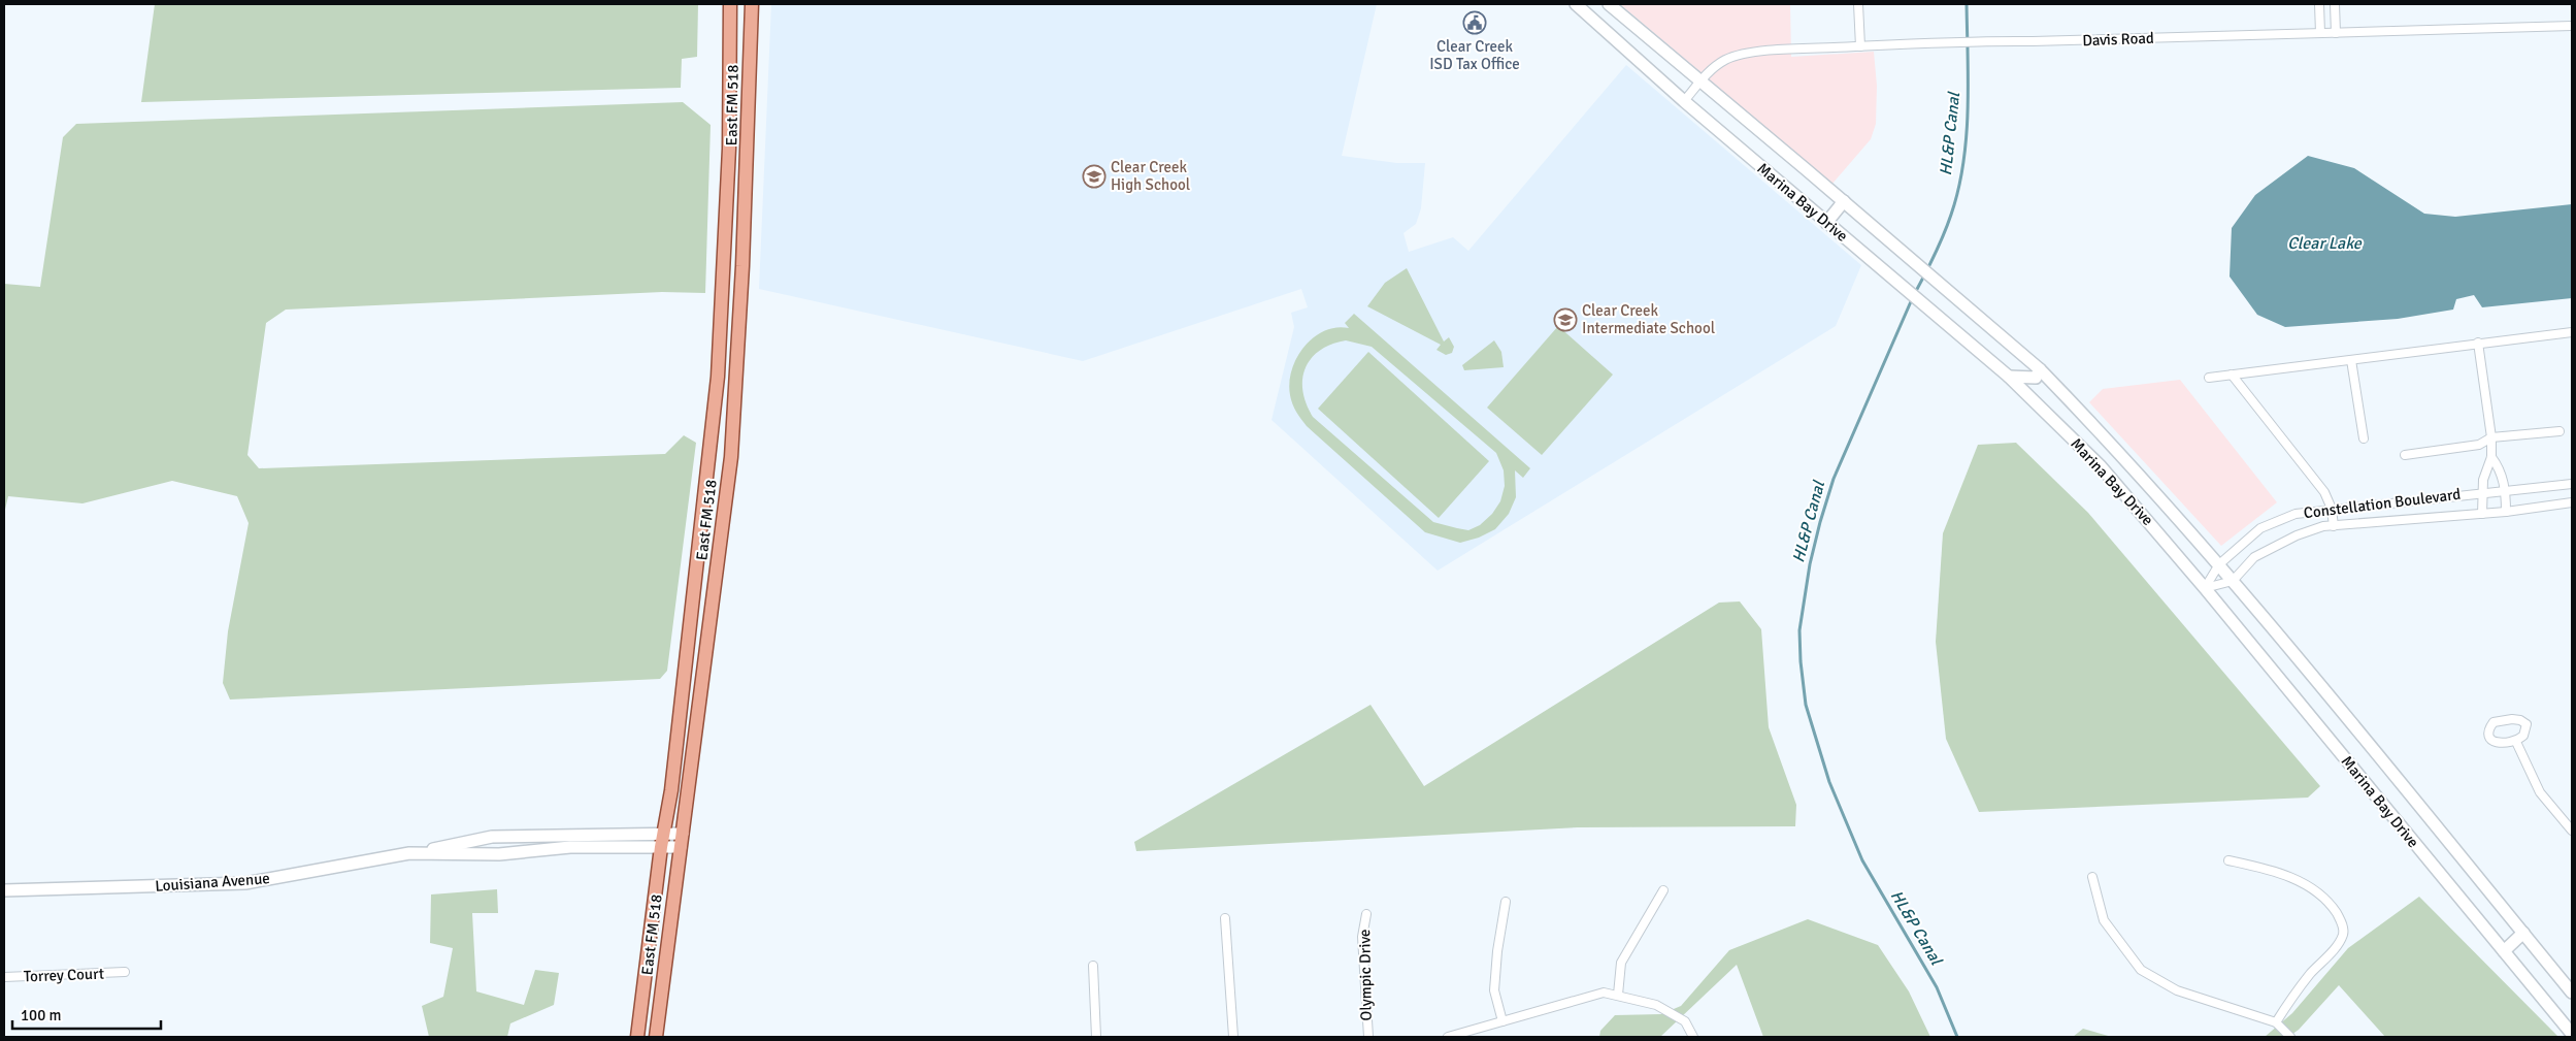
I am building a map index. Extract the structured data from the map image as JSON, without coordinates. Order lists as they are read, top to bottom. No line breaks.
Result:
{"streets":{"main road":["East FM 518","Marina Bay Drive","Louisiana Avenue"],"street":["Davis Road","Constellation Boulevard","Torrey Court","Olympic Drive"]},"crossings":[["Davis Road","Marina Bay Drive"],["East FM 518","Louisiana Avenue"],["Marina Bay Drive","Constellation Boulevard"]],"water":["HL&P Canal","Clear Lake"],"places":{"public building":["Clear Creek ISD Tax Office"],"school or university":["Clear Creek High School","Clear Creek Intermediate School"]},"scale_bar":"100 m"}
